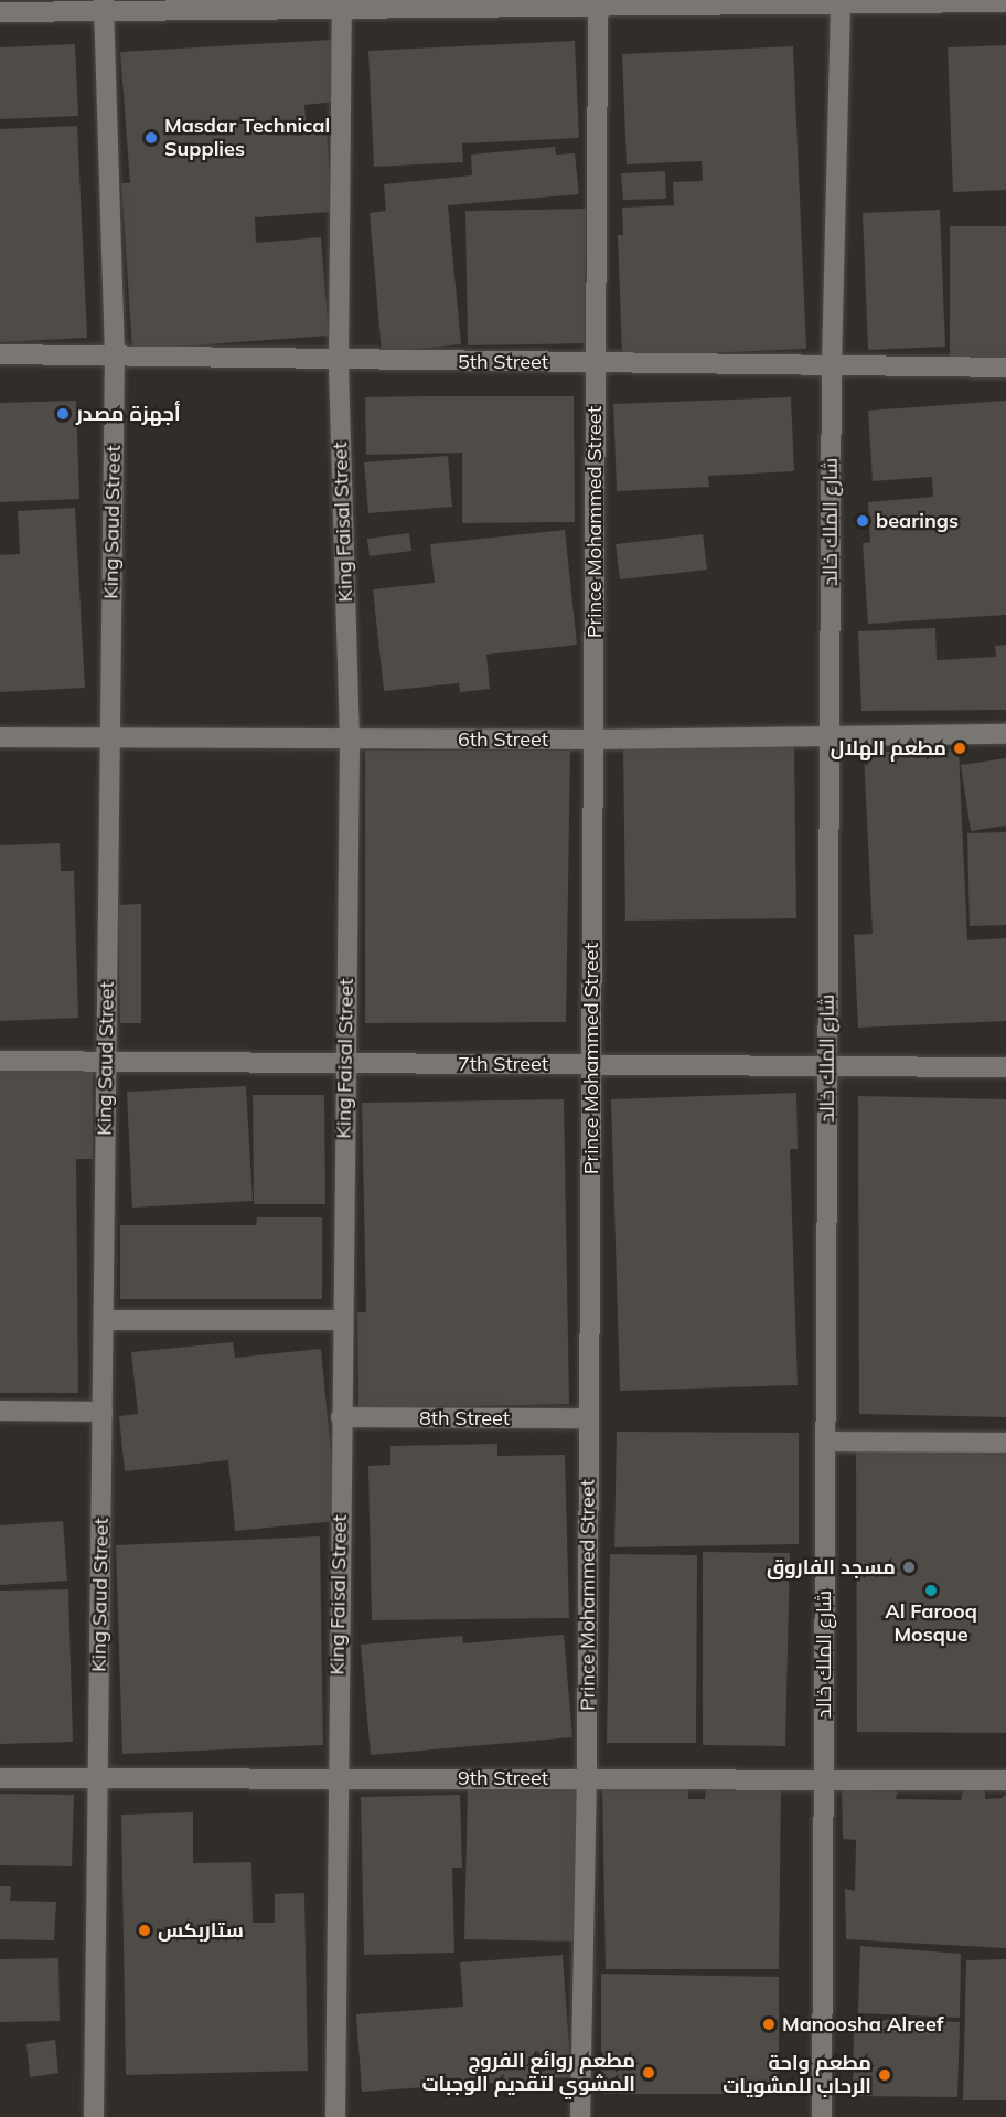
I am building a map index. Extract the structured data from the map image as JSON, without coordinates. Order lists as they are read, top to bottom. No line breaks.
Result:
{"streets":{"street":["5th Street","King Saud Street","King Faisal Street","Prince Mohammed Street","شارع الملك خالد","6th Street","7th Street","8th Street","9th Street"]},"crossings":[["5th Street","King Saud Street"],["5th Street","King Faisal Street"],["5th Street","Prince Mohammed Street"],["5th Street","شارع الملك خالد"],["King Saud Street","6th Street"],["King Saud Street","7th Street"],["King Saud Street","9th Street"],["King Faisal Street","6th Street"],["King Faisal Street","7th Street"],["King Faisal Street","8th Street"],["King Faisal Street","9th Street"],["Prince Mohammed Street","6th Street"],["Prince Mohammed Street","7th Street"],["Prince Mohammed Street","8th Street"],["Prince Mohammed Street","9th Street"],["شارع الملك خالد","6th Street"],["شارع الملك خالد","7th Street"],["شارع الملك خالد","9th Street"]],"places":["Masdar Technical Supplies","أجهزة مصدر","bearings","مطعم الهلال","مسجد الفاروق","Al Farooq Mosque","ستاربكس","Manoosha Alreef","مطعم روائع الفروج المشوي لتقديم الوجبات","مطعم واحة الرحاب للمشويات"]}
